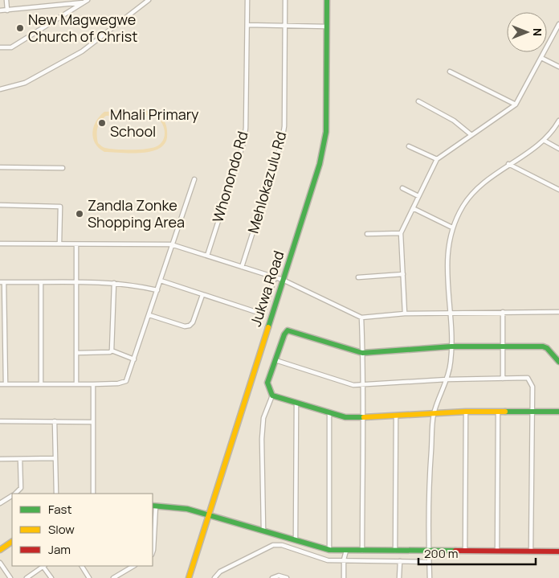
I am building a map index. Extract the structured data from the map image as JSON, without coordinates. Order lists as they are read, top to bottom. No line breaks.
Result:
{"streets":{"street":["Whonondo Rd","Mehlokazulu Rd","Jukwa Road"]},"places":["New Magwegwe Church of Christ","Mhali Primary School","Zandla Zonke Shopping Area"],"legend":["Fast","Slow","Jam"],"scale_bar":"200 m","north":"right"}
